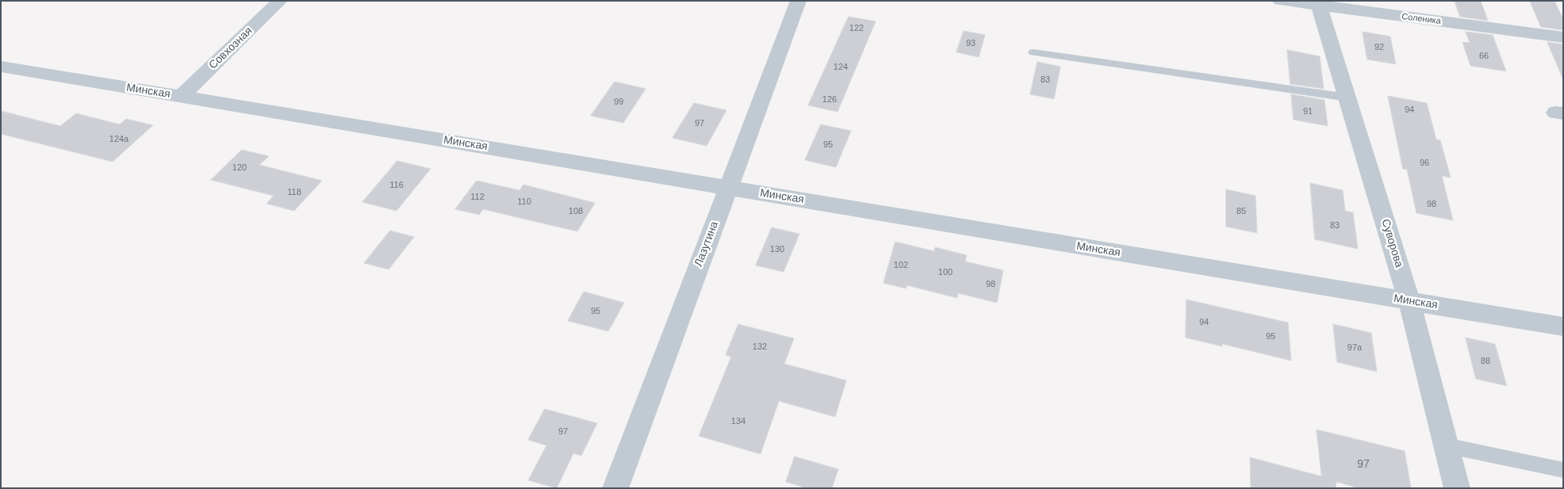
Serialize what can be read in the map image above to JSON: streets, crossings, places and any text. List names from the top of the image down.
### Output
{
  "streets": {
    "street": [
      "Соленика",
      "Совхозная",
      "Минская",
      "Суворова",
      "Лазутина"
    ]
  },
  "crossings": [
    ["Соленика", "Суворова"],
    ["Совхозная", "Минская"],
    ["Минская", "Суворова"],
    ["Минская", "Лазутина"]
  ],
  "house_numbers": [
    "122",
    "93",
    "92",
    "66",
    "124",
    "83",
    "126",
    "99",
    "94",
    "91",
    "97",
    "124а",
    "95",
    "96",
    "120",
    "116",
    "118",
    "112",
    "110",
    "98",
    "108",
    "85",
    "83",
    "130",
    "102",
    "100",
    "98",
    "95",
    "94",
    "95",
    "132",
    "97а",
    "88",
    "134",
    "97",
    "97"
  ]
}
